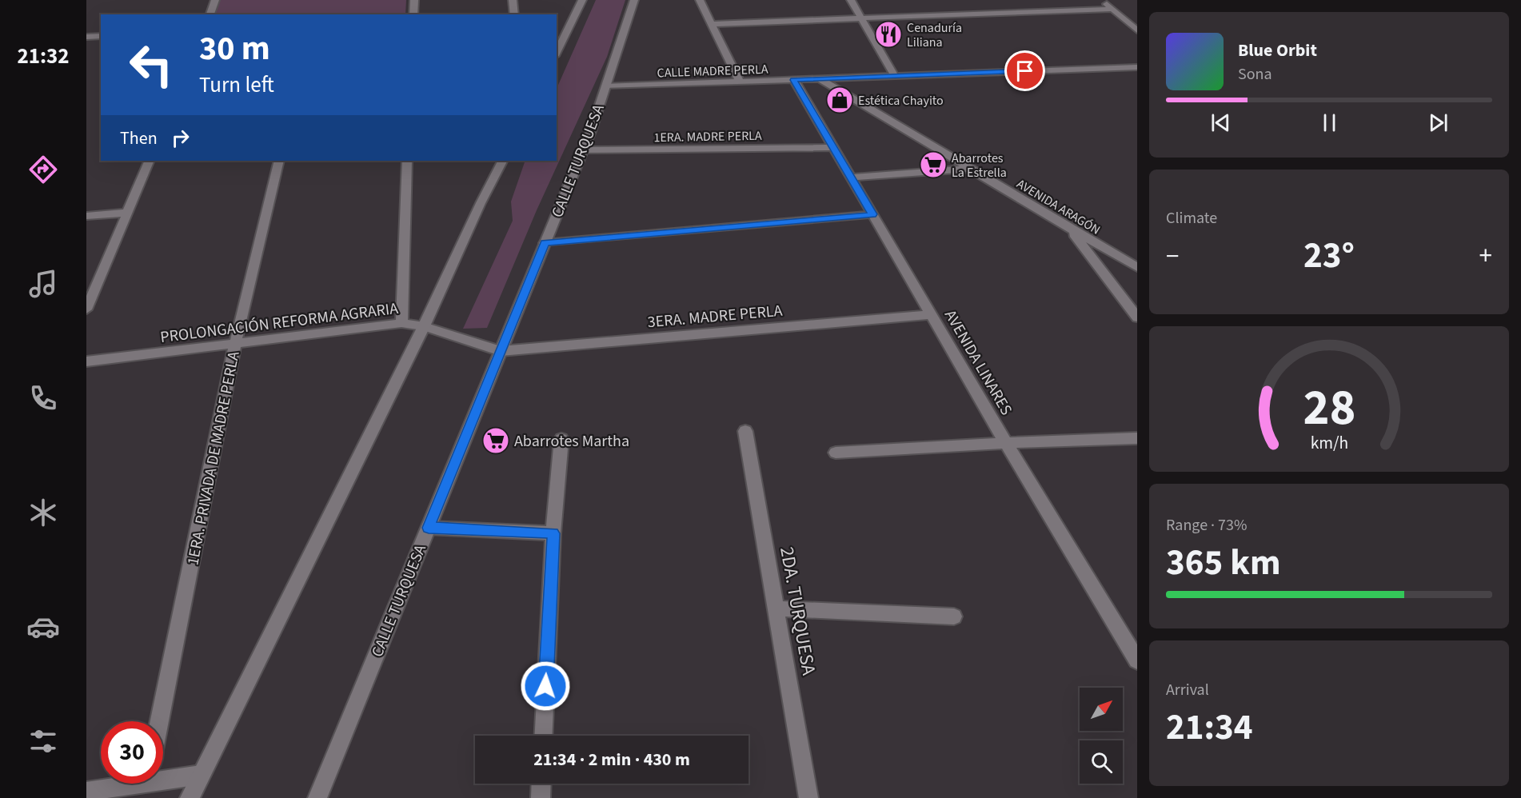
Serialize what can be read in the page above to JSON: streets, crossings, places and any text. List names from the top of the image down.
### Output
{
  "streets": {
    "street": [
      "CALLE MADRE PERLA",
      "1ERA. MADRE PERLA",
      "CALLE TURQUESA",
      "AVENIDA ARAGÓN",
      "3ERA. MADRE PERLA",
      "PROLONGACIÓN REFORMA AGRARIA",
      "AVENIDA LINARES",
      "1ERA. PRIVADA DE MADRE PERLA",
      "2DA. TURQUESA"
    ]
  },
  "crossings": [
    ["CALLE MADRE PERLA", "CALLE TURQUESA"],
    ["CALLE MADRE PERLA", "AVENIDA ARAGÓN"],
    ["CALLE MADRE PERLA", "AVENIDA LINARES"],
    ["1ERA. MADRE PERLA", "CALLE TURQUESA"],
    ["1ERA. MADRE PERLA", "AVENIDA LINARES"],
    ["CALLE TURQUESA", "3ERA. MADRE PERLA"],
    ["CALLE TURQUESA", "PROLONGACIÓN REFORMA AGRARIA"],
    ["3ERA. MADRE PERLA", "PROLONGACIÓN REFORMA AGRARIA"],
    ["3ERA. MADRE PERLA", "AVENIDA LINARES"],
    ["PROLONGACIÓN REFORMA AGRARIA", "1ERA. PRIVADA DE MADRE PERLA"]
  ],
  "places": {
    "restaurant": ["Cenaduría Liliana"],
    "shop": ["Estética Chayito"],
    "supermarket": ["Abarrotes La Estrella", "Abarrotes Martha"]
  },
  "north": "top right",
  "page": {
    "tabs": "21:32",
    "turn": ["30 m", "Turn left"],
    "song": ["Blue Orbit", "Sona"],
    "then": "Then",
    "tile": [
      "Climate",
      ["Range · 73%", "365 km"],
      ["Arrival", "21:34"]
    ],
    "heat": ["−", "23°", "+"],
    "limit": "30",
    "trip": "21:34 · 2 min · 430 m",
    "gauge": ["28", "km/h"]
  }
}
